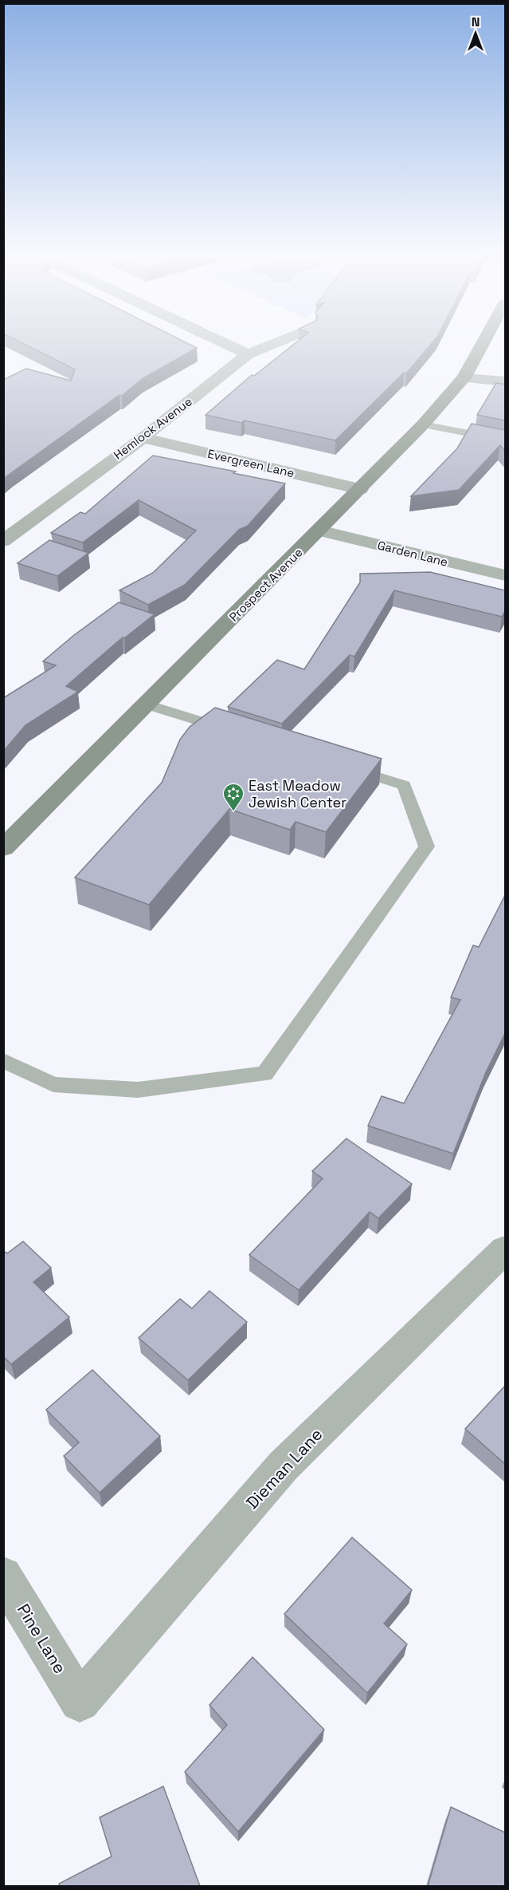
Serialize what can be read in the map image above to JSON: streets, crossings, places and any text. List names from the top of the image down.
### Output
{
  "streets": {
    "street": [
      "Hemlock Avenue",
      "Evergreen Lane",
      "Garden Lane",
      "Prospect Avenue",
      "Dieman Lane",
      "Pine Lane"
    ]
  },
  "crossings": [
    ["Hemlock Avenue", "Evergreen Lane"],
    ["Evergreen Lane", "Prospect Avenue"],
    ["Garden Lane", "Prospect Avenue"],
    ["Dieman Lane", "Pine Lane"]
  ],
  "places": {
    "synagogue": ["East Meadow Jewish Center"]
  },
  "north": "top"
}
